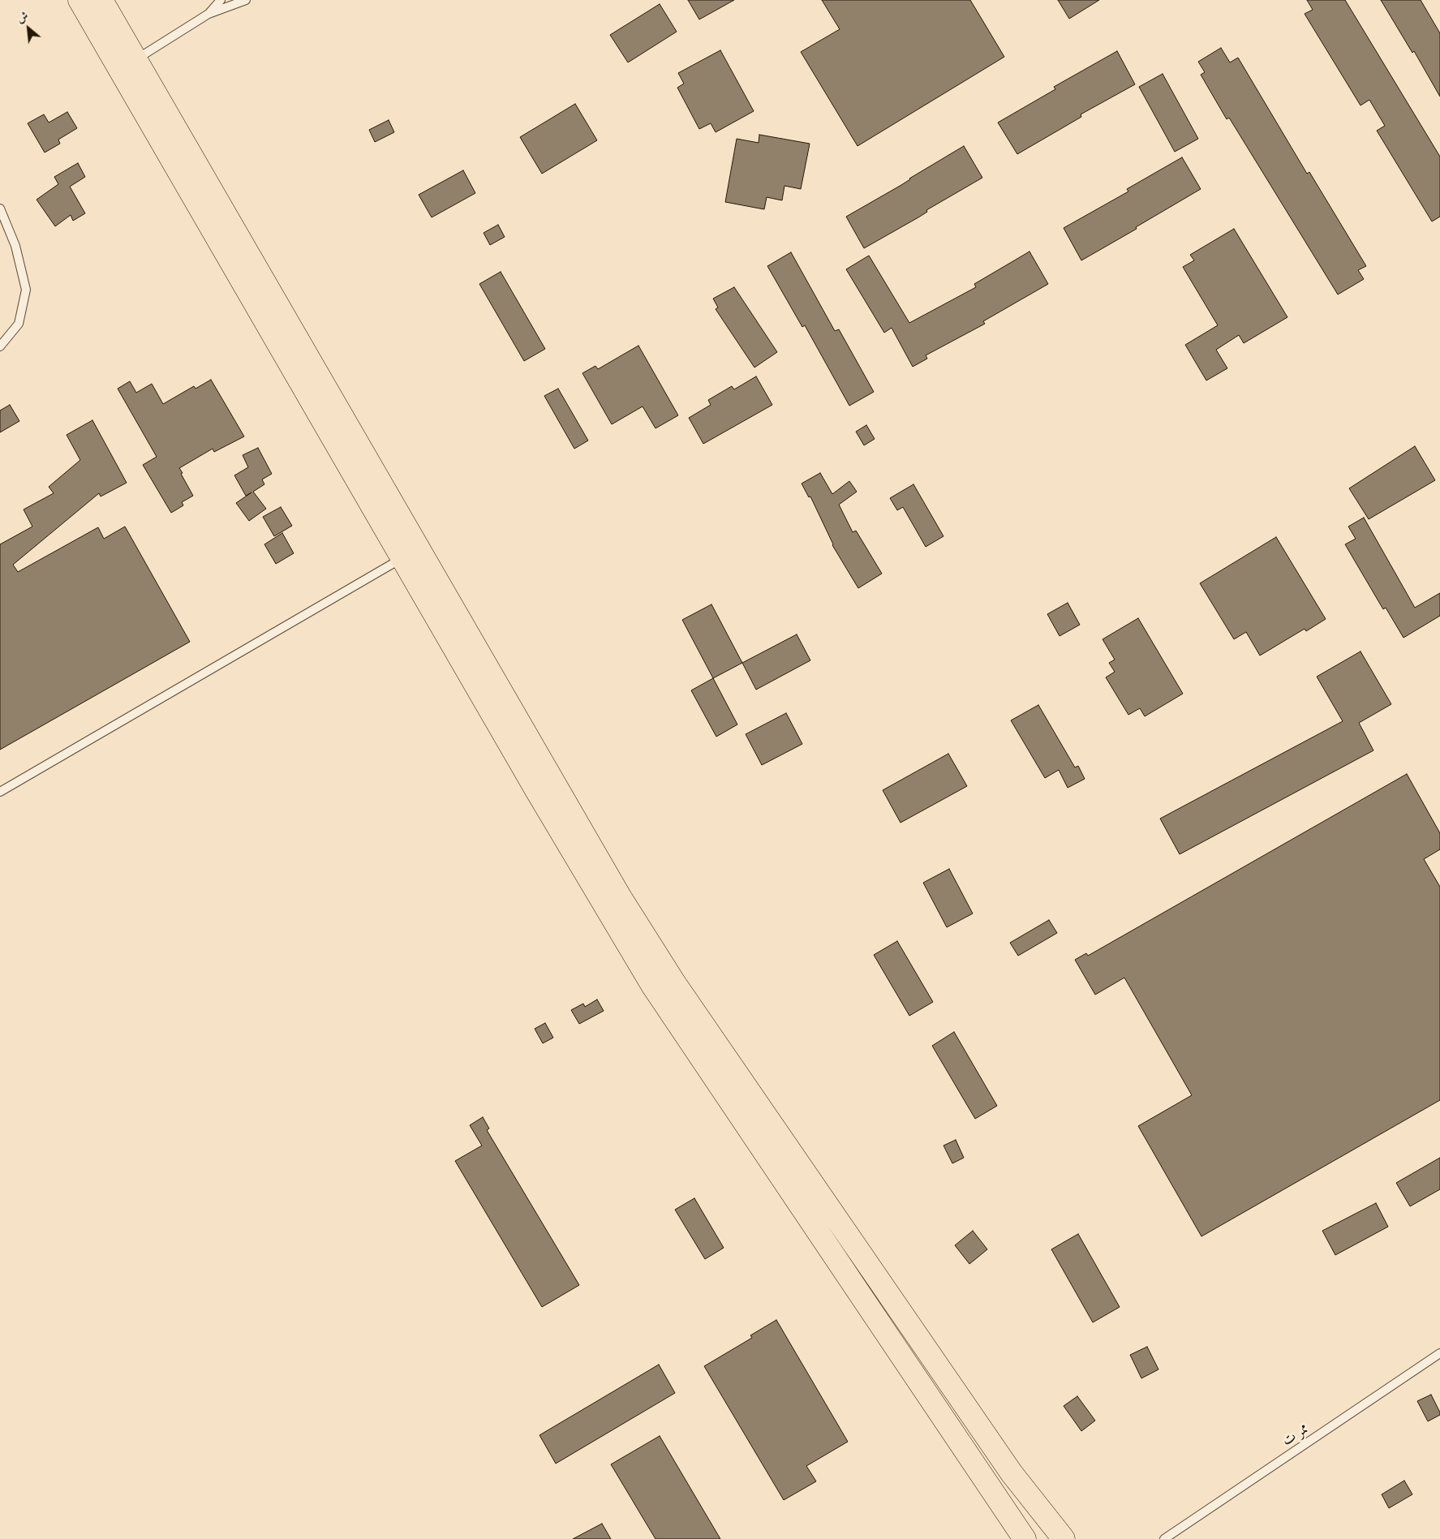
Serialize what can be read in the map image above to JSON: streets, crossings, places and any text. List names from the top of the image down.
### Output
{
  "streets": {
    "lane": ["ممر ت"]
  },
  "north": "top left"
}
